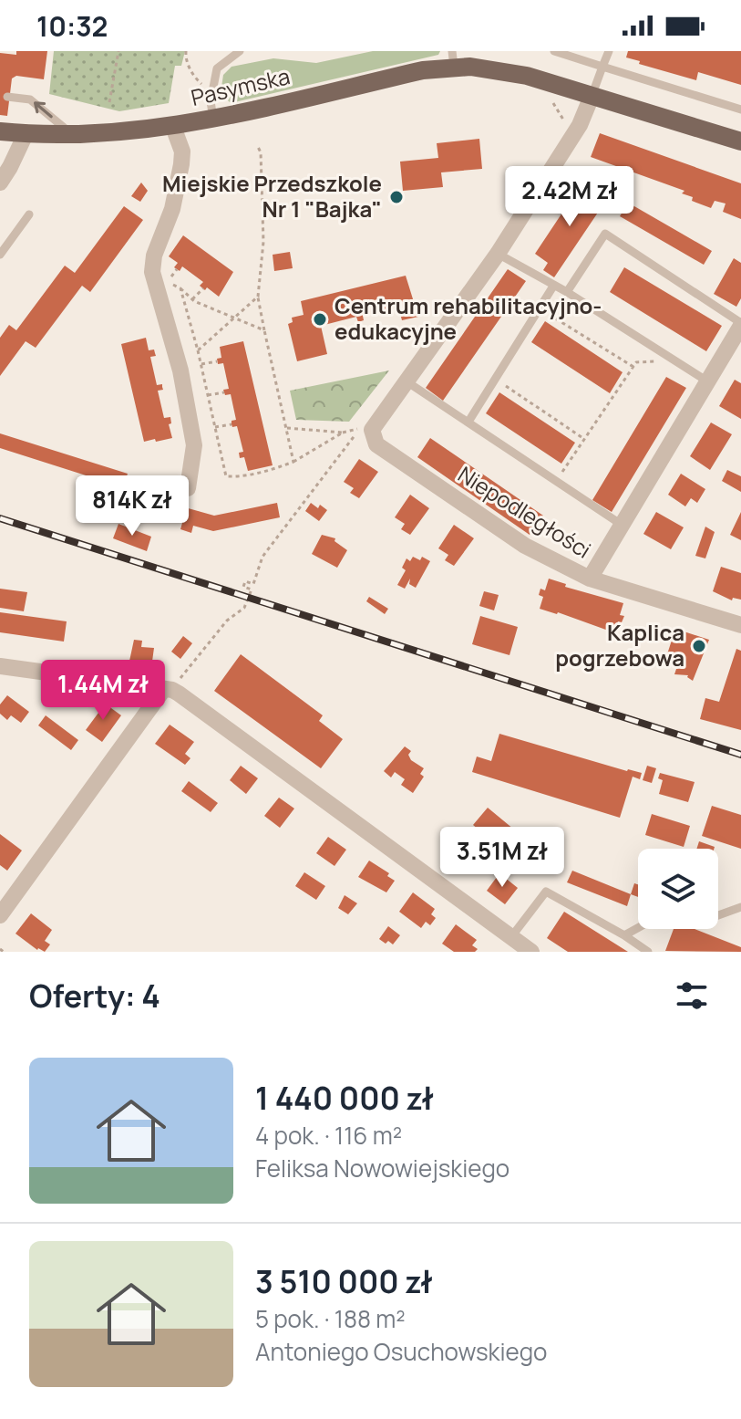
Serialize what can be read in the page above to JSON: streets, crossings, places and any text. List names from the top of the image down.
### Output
{
  "streets": {
    "main road": ["Pasymska"],
    "street": ["Niepodległości"]
  },
  "places": ["Miejskie Przedszkole Nr 1 \"Bajka\"", "Centrum rehabilitacyjno- edukacyjne", "Kaplica pogrzebowa"],
  "page": {
    "status": "10:32",
    "price": [
      "2.42M zł",
      "814K zł",
      "1.44M zł",
      "3.51M zł"
    ],
    "heading": "Oferty: 4",
    "list": [
      {
        "name": "1 440 000 zł",
        "note": "4 pok. · 116 m² · Feliksa Nowowiejskiego"
      },
      {
        "name": "3 510 000 zł",
        "note": "5 pok. · 188 m² · Antoniego Osuchowskiego"
      }
    ]
  }
}
